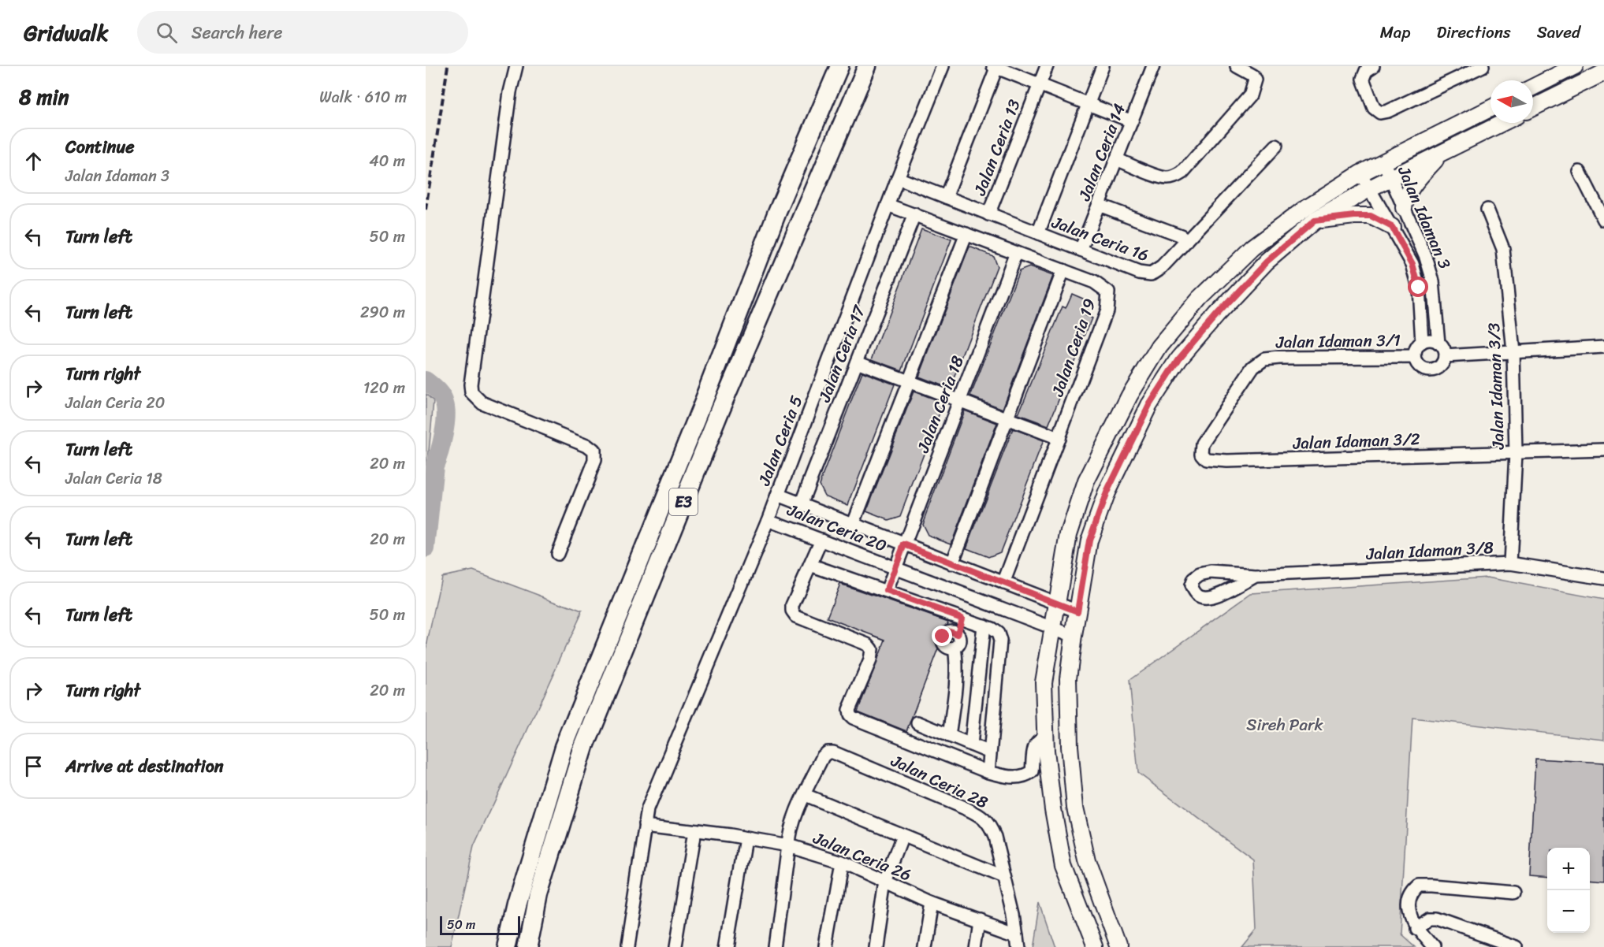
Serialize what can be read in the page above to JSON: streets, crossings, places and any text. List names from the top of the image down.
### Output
{
  "streets": {
    "highway": ["E3"],
    "street": [
      "Jalan Ceria 13",
      "Jalan Ceria 14",
      "Jalan Idaman 3",
      "Jalan Ceria 16",
      "Jalan Idaman 3/1",
      "Jalan Ceria 19",
      "Jalan Ceria 17",
      "Jalan Idaman 3/3",
      "Jalan Ceria 18",
      "Jalan Ceria 5",
      "Jalan Idaman 3/2",
      "Jalan Ceria 20",
      "Jalan Idaman 3/8",
      "Jalan Ceria 28",
      "Jalan Ceria 26"
    ]
  },
  "crossings": [
    ["Jalan Ceria 13", "Jalan Ceria 16"],
    ["Jalan Ceria 14", "Jalan Ceria 16"],
    ["Jalan Idaman 3", "Jalan Idaman 3/1"],
    ["Jalan Ceria 16", "Jalan Ceria 5"],
    ["Jalan Idaman 3/1", "Jalan Idaman 3/2"],
    ["Jalan Ceria 19", "Jalan Ceria 17"],
    ["Jalan Ceria 19", "Jalan Ceria 18"],
    ["Jalan Ceria 19", "Jalan Ceria 5"],
    ["Jalan Ceria 19", "Jalan Ceria 20"],
    ["Jalan Ceria 17", "Jalan Ceria 20"],
    ["Jalan Idaman 3/3", "Jalan Idaman 3/2"],
    ["Jalan Idaman 3/3", "Jalan Idaman 3/8"],
    ["Jalan Ceria 18", "Jalan Ceria 20"],
    ["Jalan Ceria 5", "Jalan Ceria 20"],
    ["Jalan Ceria 5", "Jalan Ceria 26"],
    ["Jalan Ceria 28", "Jalan Ceria 26"]
  ],
  "parks": ["Sireh Park"],
  "scale_bar": "50 m",
  "north": "left",
  "page": {
    "header": "Gridwalk",
    "search": "Search here",
    "nav": ["Map", "Directions", "Saved"],
    "heading": ["8 min", "Walk · 610 m"],
    "list": [
      ["Continue", "Jalan Idaman 3", "40 m"],
      ["Turn left", "50 m"],
      ["Turn left", "290 m"],
      ["Turn right", "Jalan Ceria 20", "120 m"],
      ["Turn left", "Jalan Ceria 18", "20 m"],
      ["Turn left", "20 m"],
      ["Turn left", "50 m"],
      ["Turn right", "20 m"],
      "Arrive at destination"
    ],
    "map_buttons": ["+", "−"],
    "scale": "50 m"
  }
}
